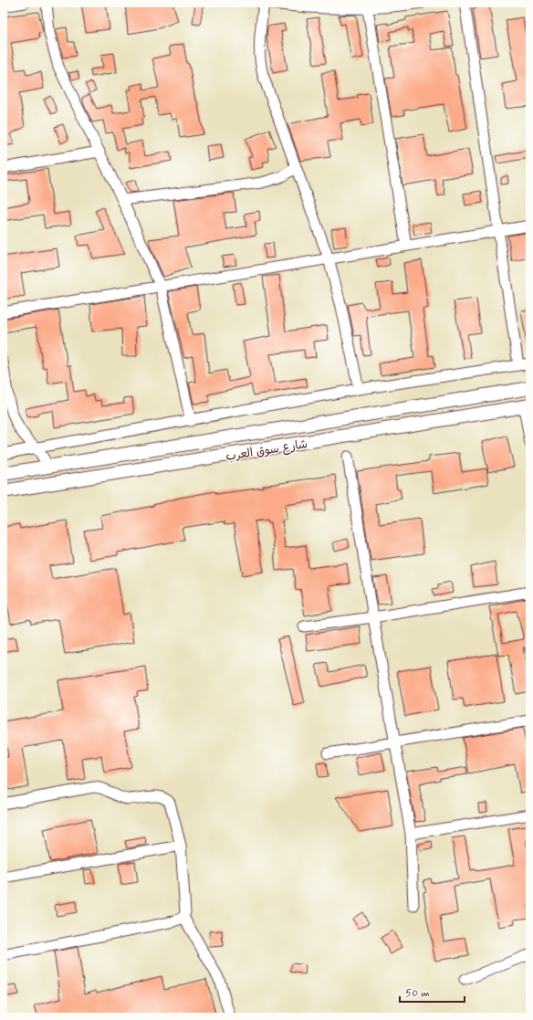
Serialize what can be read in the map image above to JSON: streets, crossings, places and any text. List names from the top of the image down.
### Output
{
  "streets": {
    "main road": ["شارع سوق العرب"]
  },
  "scale_bar": "50 m"
}
